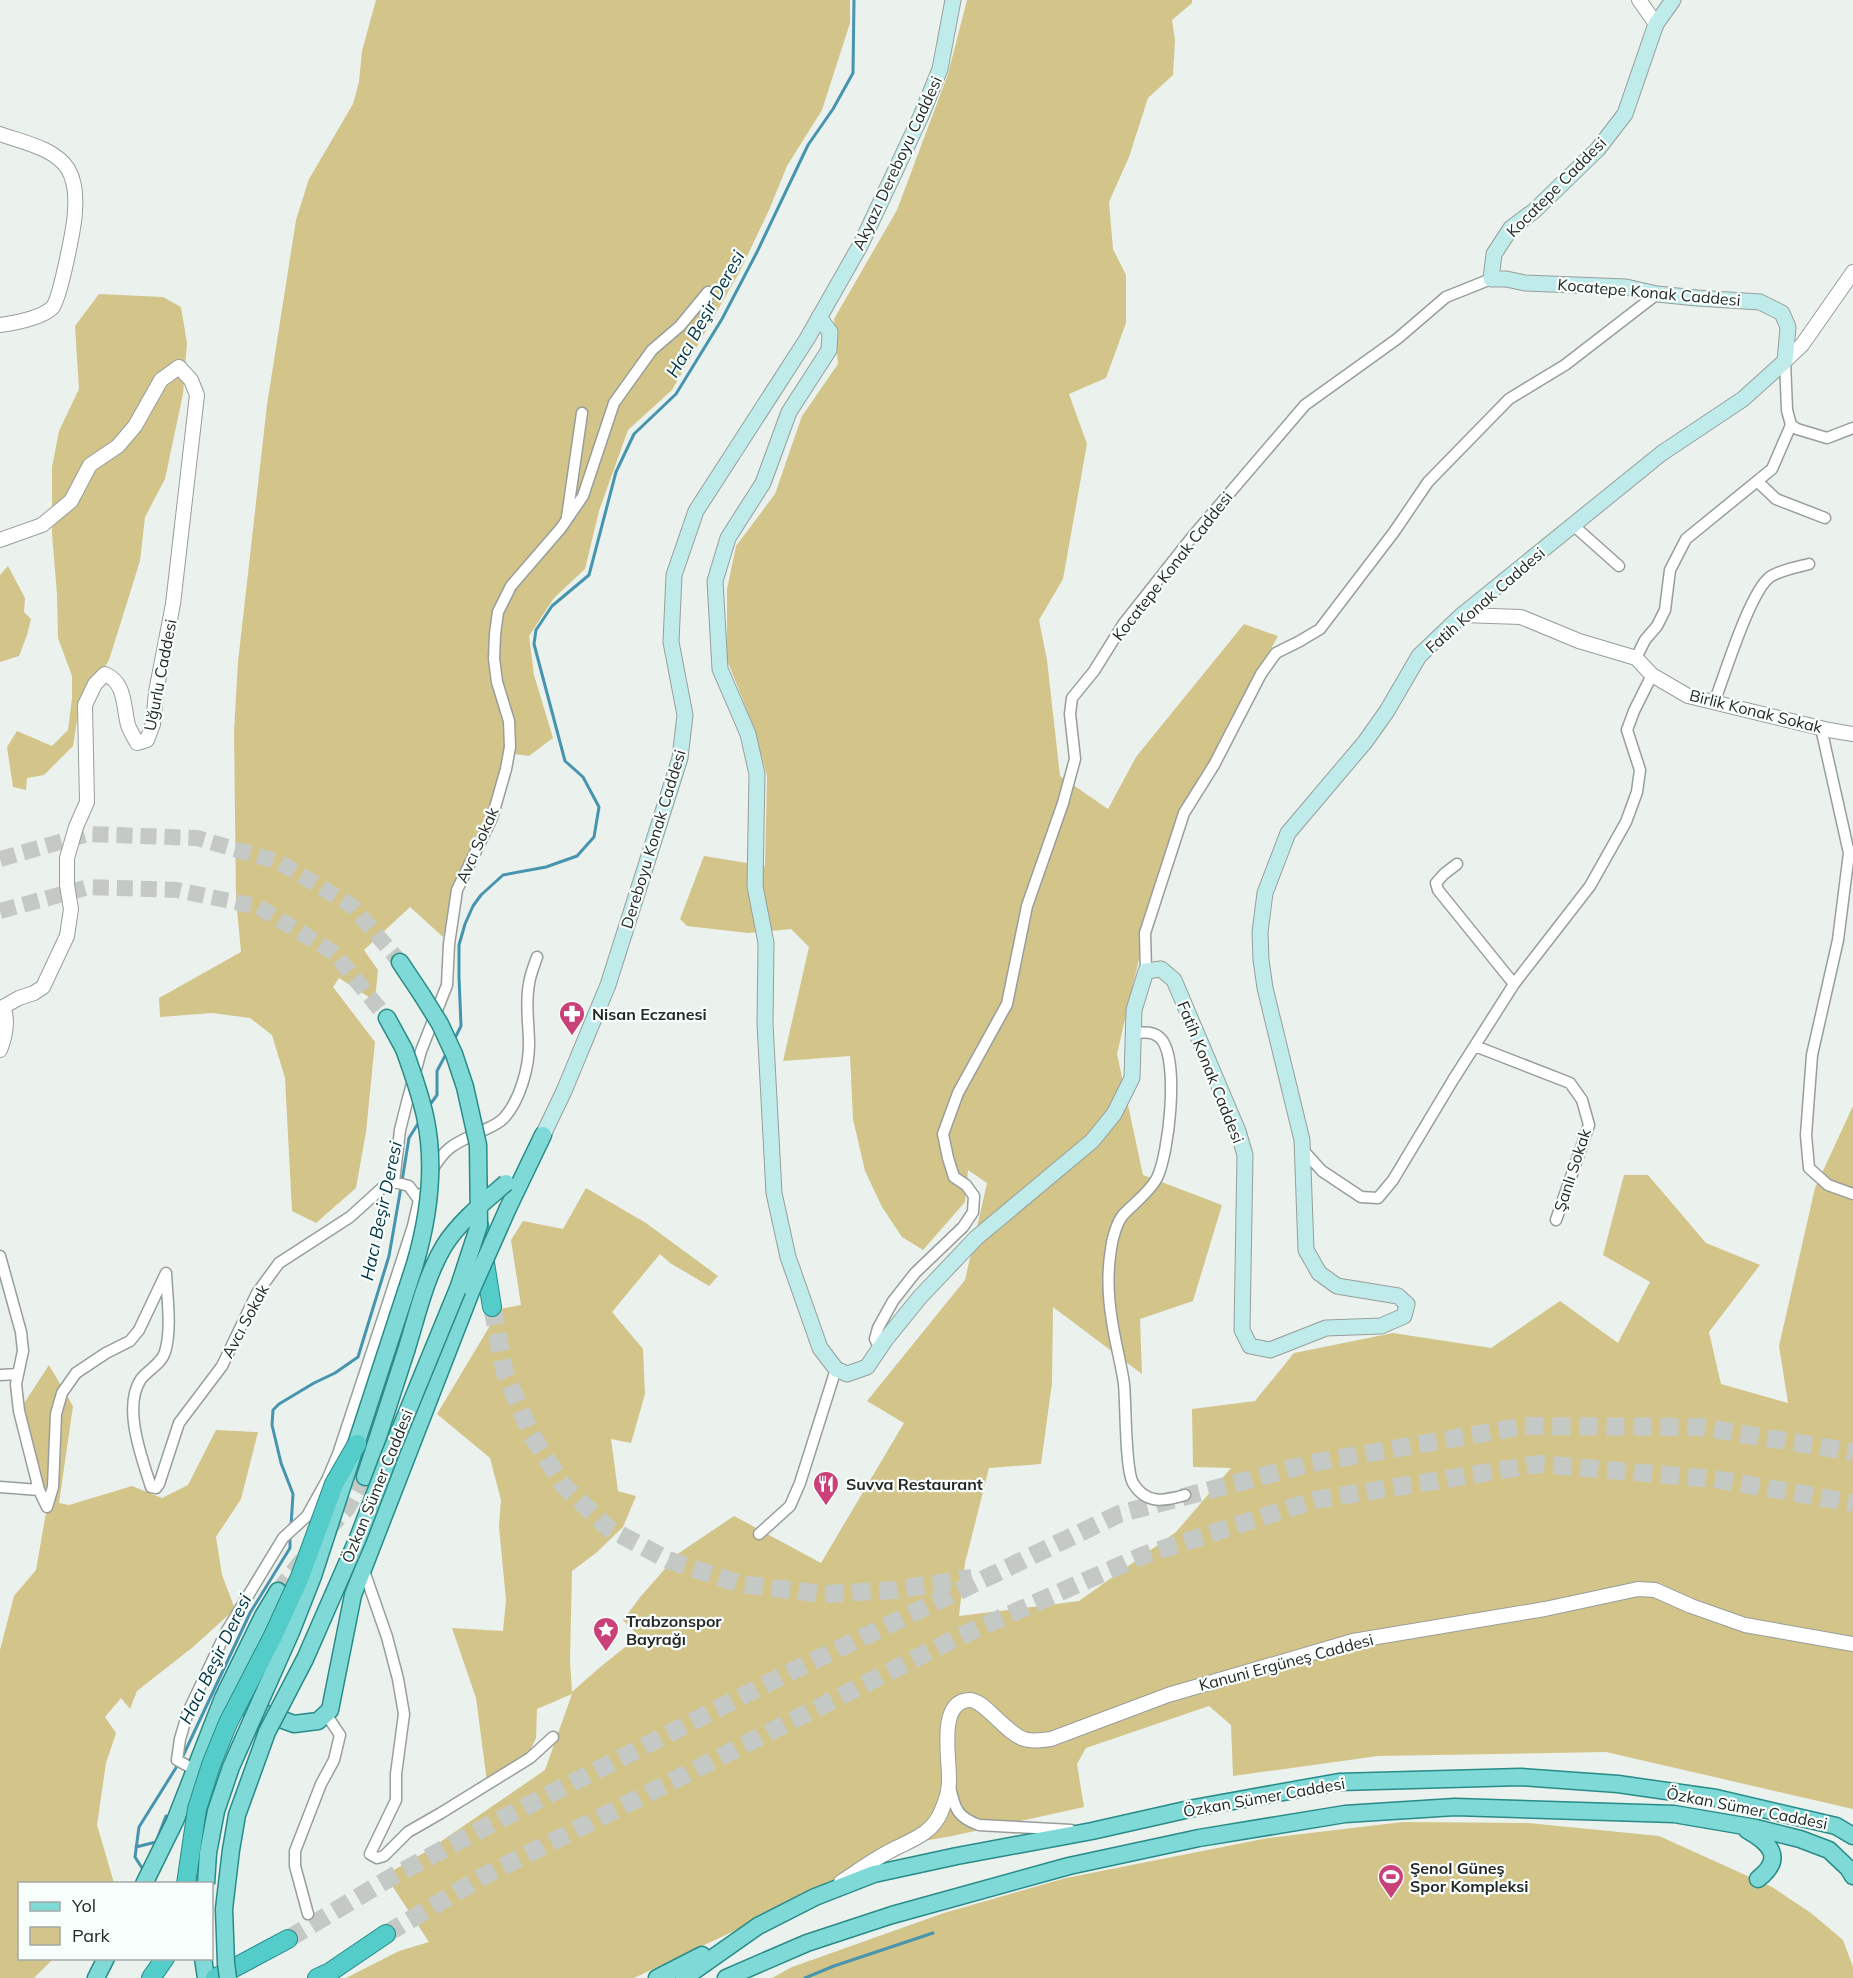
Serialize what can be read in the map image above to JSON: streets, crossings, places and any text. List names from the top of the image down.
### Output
{
  "streets": {
    "main road": [
      "Akyazı Dereboyu Caddesi",
      "Kocatepe Caddesi",
      "Kocatepe Konak Caddesi",
      "Fatih Konak Caddesi",
      "Dereboyu Konak Caddesi",
      "Özkan Sümer Caddesi"
    ],
    "street": [
      "Uğurlu Caddesi",
      "Birlik Konak Sokak",
      "Avcı Sokak",
      "Şanlı Sokak",
      "Kanuni Ergüneş Caddesi"
    ]
  },
  "crossings": [
    ["Akyazı Dereboyu Caddesi", "Dereboyu Konak Caddesi"],
    ["Kocatepe Caddesi", "Kocatepe Konak Caddesi"],
    ["Kocatepe Konak Caddesi", "Fatih Konak Caddesi"],
    ["Özkan Sümer Caddesi", "Kanuni Ergüneş Caddesi"]
  ],
  "water": ["Hacı Beşir Deresi"],
  "places": {
    "pharmacy": ["Nisan Eczanesi"],
    "restaurant": ["Suvva Restaurant"],
    "place": ["Trabzonspor Bayrağı"],
    "sports": ["Şenol Güneş Spor Kompleksi"]
  },
  "legend": ["Yol", "Park"]
}
